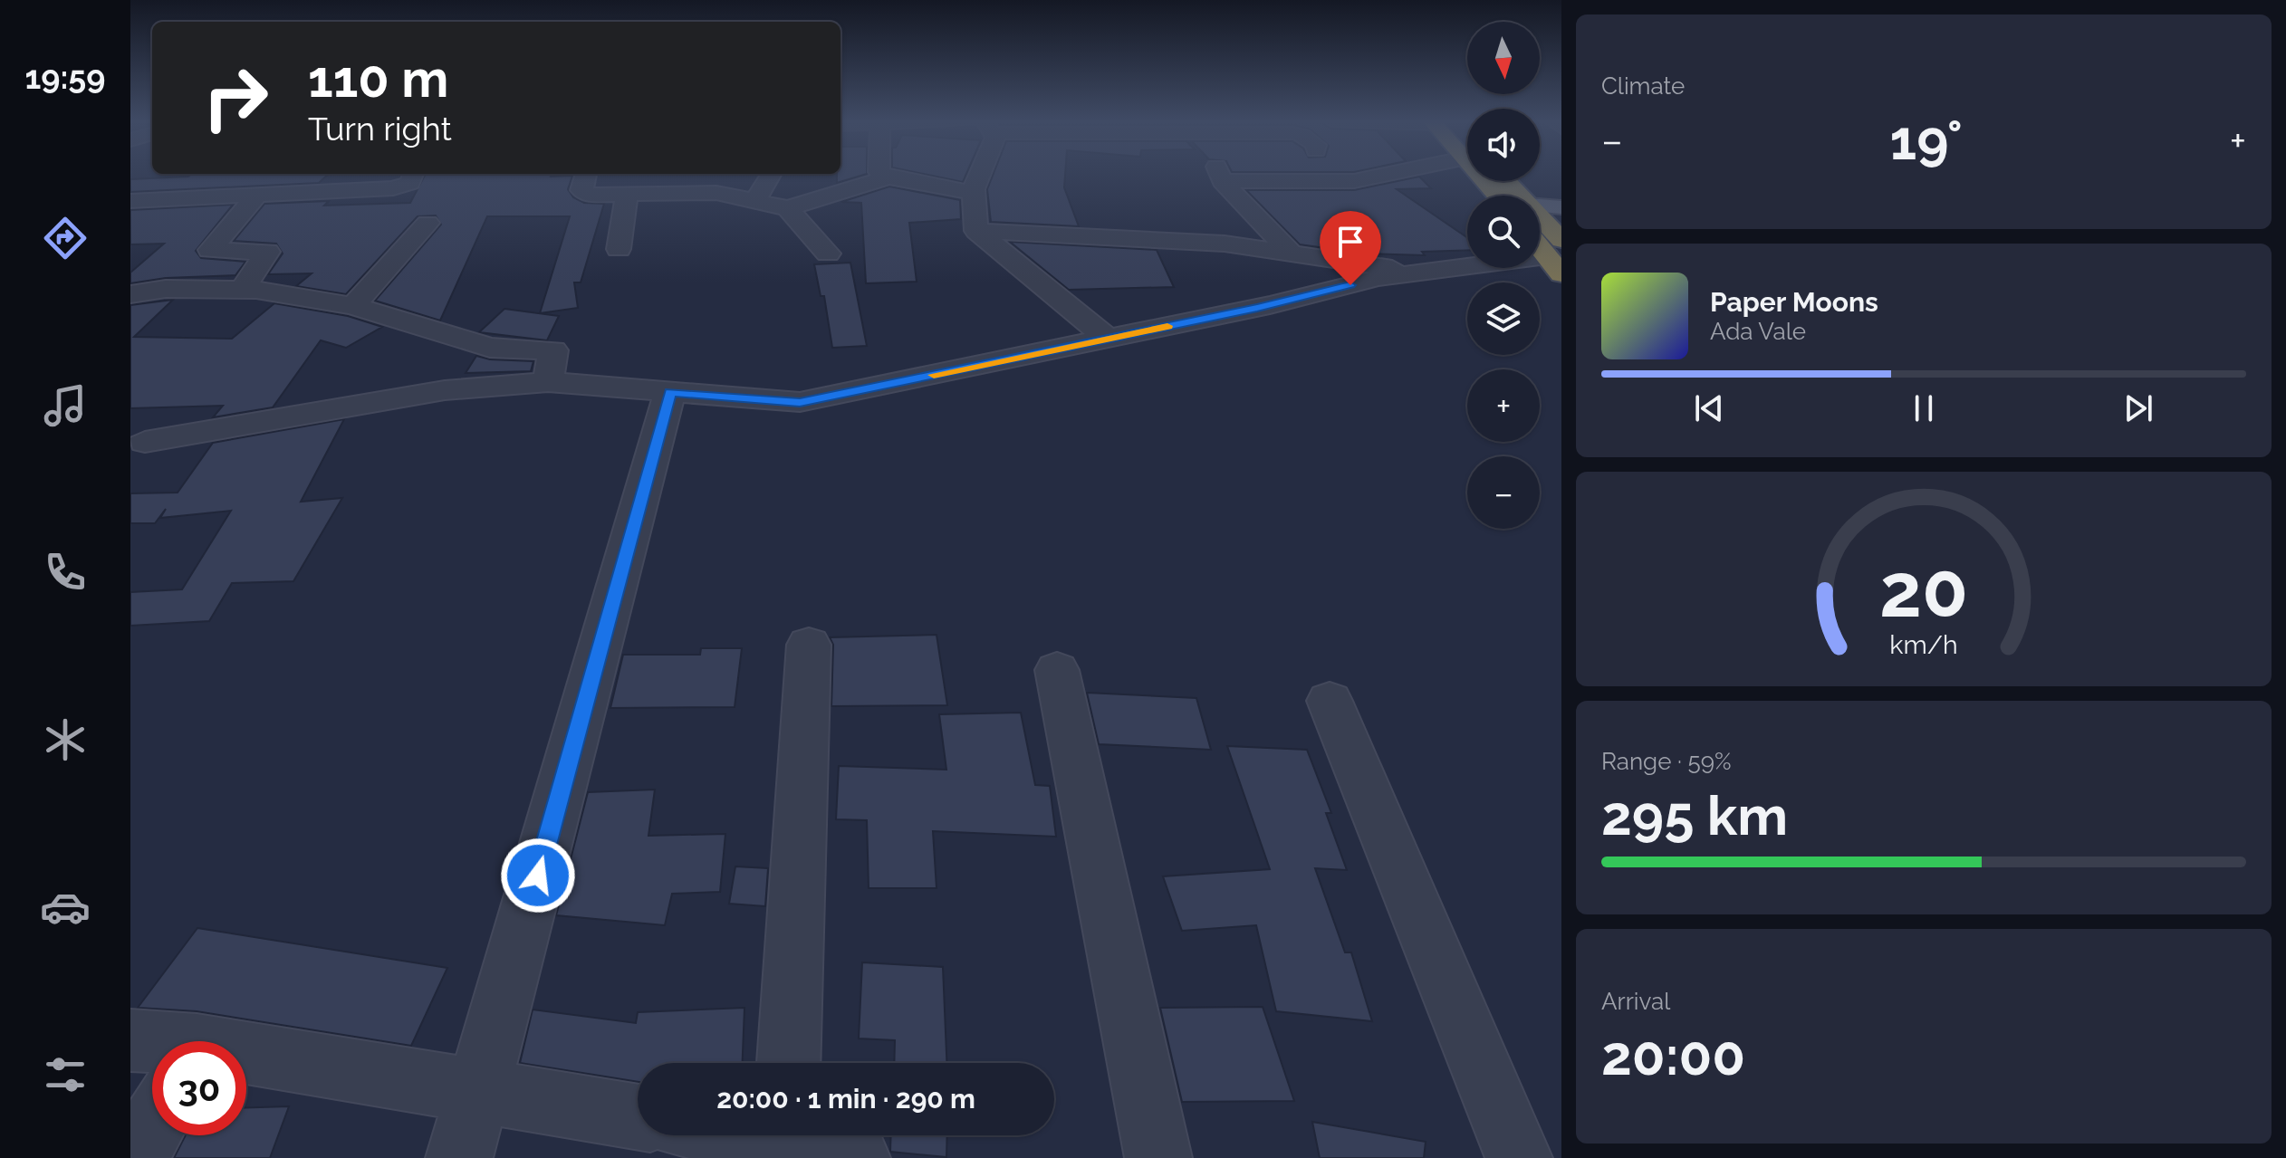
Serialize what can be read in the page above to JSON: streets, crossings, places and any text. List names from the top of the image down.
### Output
{
  "north": "bottom",
  "page": {
    "tabs": "19:59",
    "tile": [
      "Climate",
      ["Range · 59%", "295 km"],
      ["Arrival", "20:00"]
    ],
    "map_buttons": ["+", "−"],
    "turn": ["110 m", "Turn right"],
    "heat": ["−", "19°", "+"],
    "song": ["Paper Moons", "Ada Vale"],
    "limit": "30",
    "trip": "20:00 · 1 min · 290 m",
    "gauge": ["20", "km/h"]
  }
}
